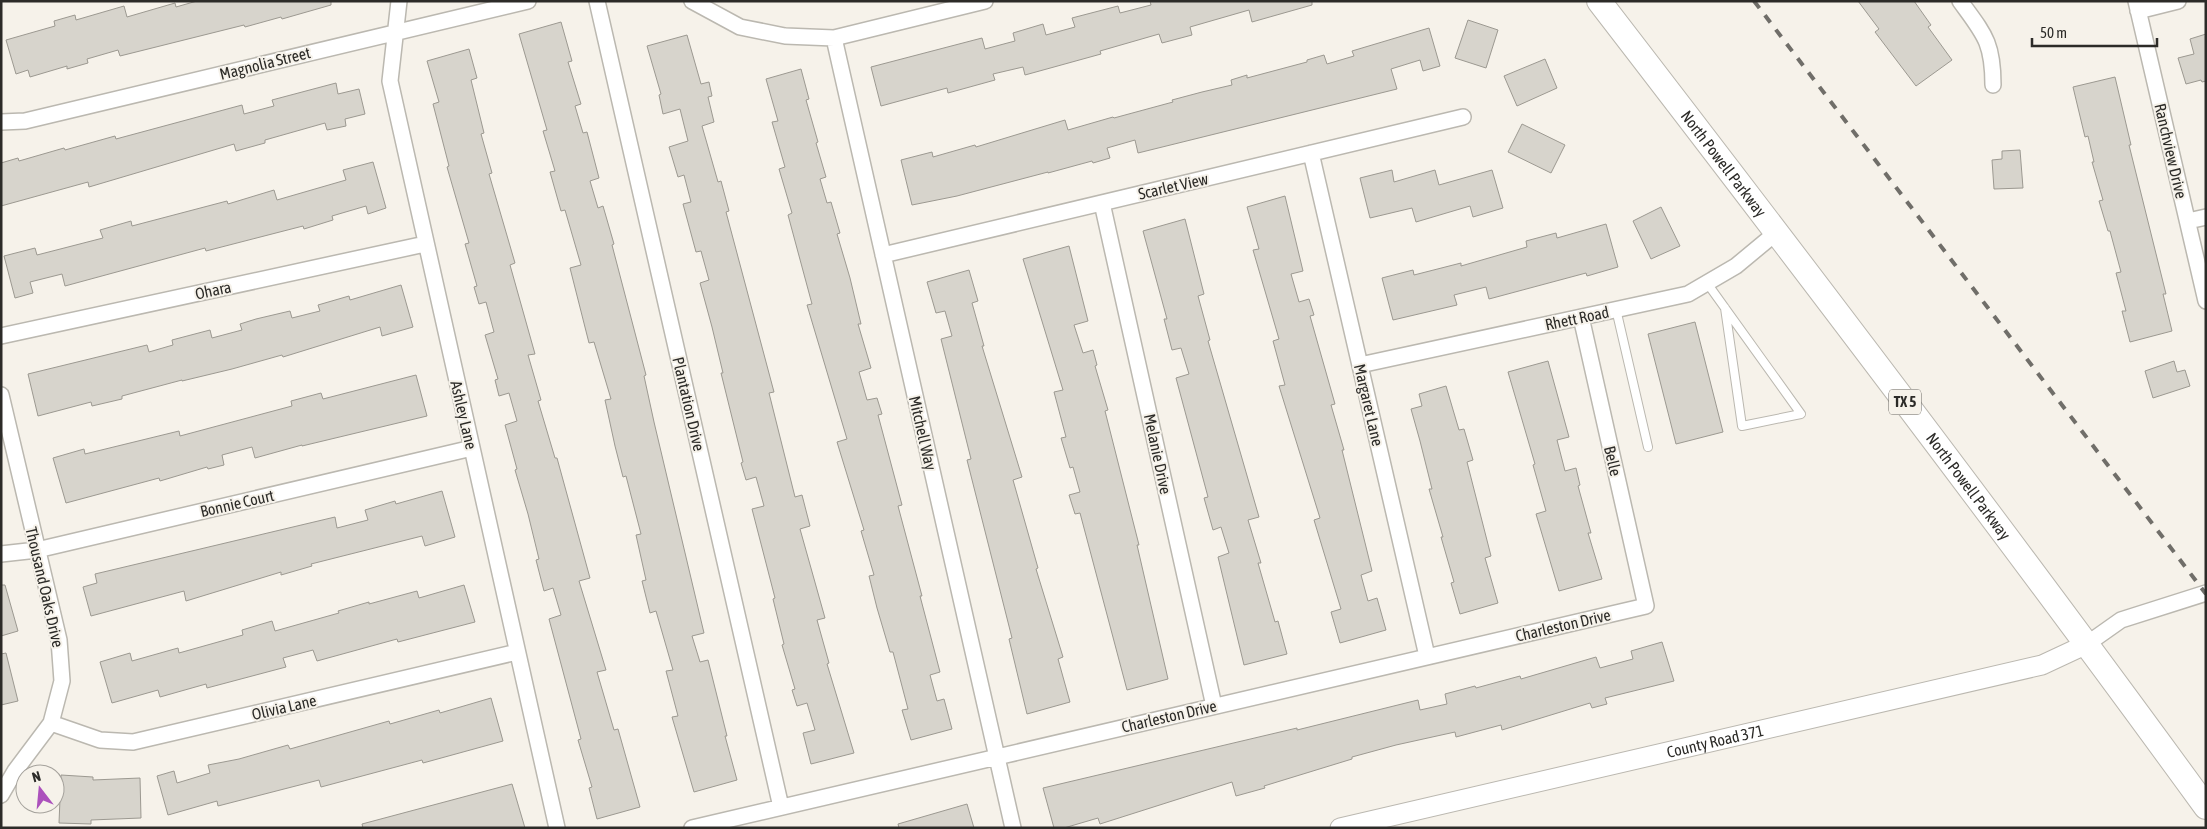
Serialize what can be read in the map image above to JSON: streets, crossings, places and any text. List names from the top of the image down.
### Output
{
  "streets": {
    "main road": ["North Powell Parkway", "TX 5"],
    "street": [
      "Magnolia Street",
      "Ranchview Drive",
      "Scarlet View",
      "Ohara",
      "Rhett Road",
      "Plantation Drive",
      "Margaret Lane",
      "Ashley Lane",
      "Mitchell Way",
      "Melanie Drive",
      "Belle",
      "Bonnie Court",
      "Thousand Oaks Drive",
      "Charleston Drive",
      "Olivia Lane",
      "County Road 371"
    ]
  },
  "crossings": [
    ["Magnolia Street", "Ashley Lane"],
    ["North Powell Parkway", "Rhett Road"],
    ["North Powell Parkway", "County Road 371"],
    ["Scarlet View", "Margaret Lane"],
    ["Scarlet View", "Mitchell Way"],
    ["Scarlet View", "Melanie Drive"],
    ["Ohara", "Ashley Lane"],
    ["Rhett Road", "Margaret Lane"],
    ["Rhett Road", "Belle"],
    ["Plantation Drive", "Charleston Drive"],
    ["Margaret Lane", "Charleston Drive"],
    ["Ashley Lane", "Bonnie Court"],
    ["Ashley Lane", "Olivia Lane"],
    ["Mitchell Way", "Charleston Drive"],
    ["Melanie Drive", "Charleston Drive"],
    ["Belle", "Charleston Drive"],
    ["Bonnie Court", "Thousand Oaks Drive"],
    ["Thousand Oaks Drive", "Olivia Lane"]
  ],
  "scale_bar": "50 m",
  "north": "top"
}
